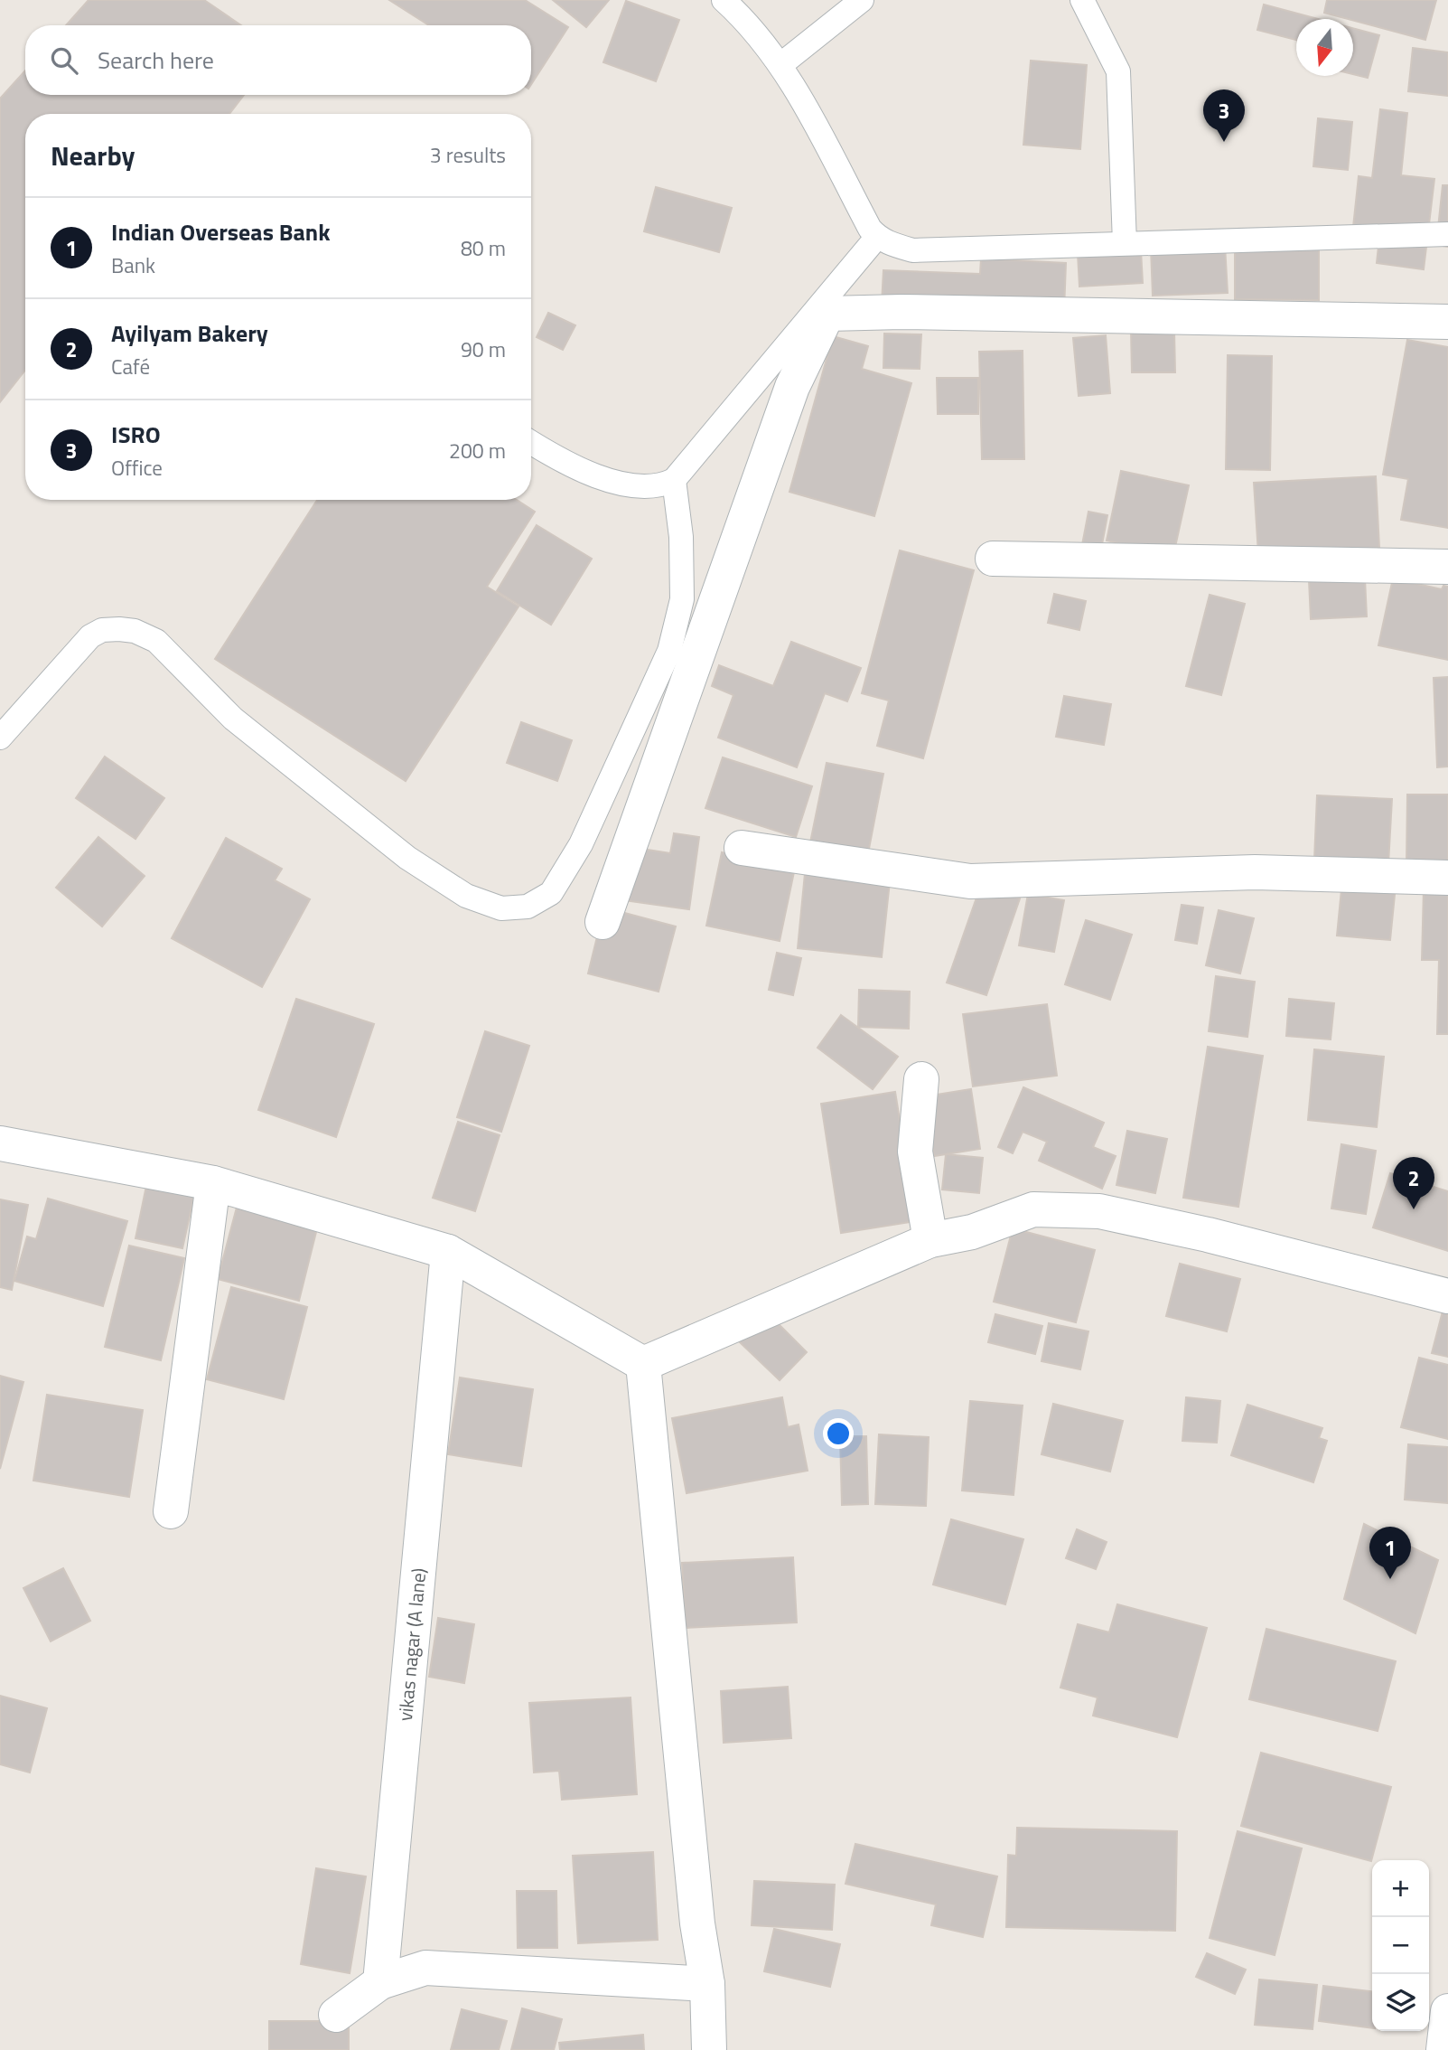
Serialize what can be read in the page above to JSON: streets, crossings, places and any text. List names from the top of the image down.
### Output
{
  "streets": {
    "street": ["vikas nagar (A lane)"]
  },
  "north": "bottom",
  "page": {
    "search": "Search here",
    "pins": ["3", "2", "1"],
    "heading": ["Nearby", "3 results"],
    "list": [
      {
        "mark": "1",
        "name": "Indian Overseas Bank",
        "note": "Bank",
        "value": "80 m"
      },
      {
        "mark": "2",
        "name": "Ayilyam Bakery",
        "note": "Café",
        "value": "90 m"
      },
      {
        "mark": "3",
        "name": "ISRO",
        "note": "Office",
        "value": "200 m"
      }
    ],
    "map_buttons": ["+", "−"]
  }
}
